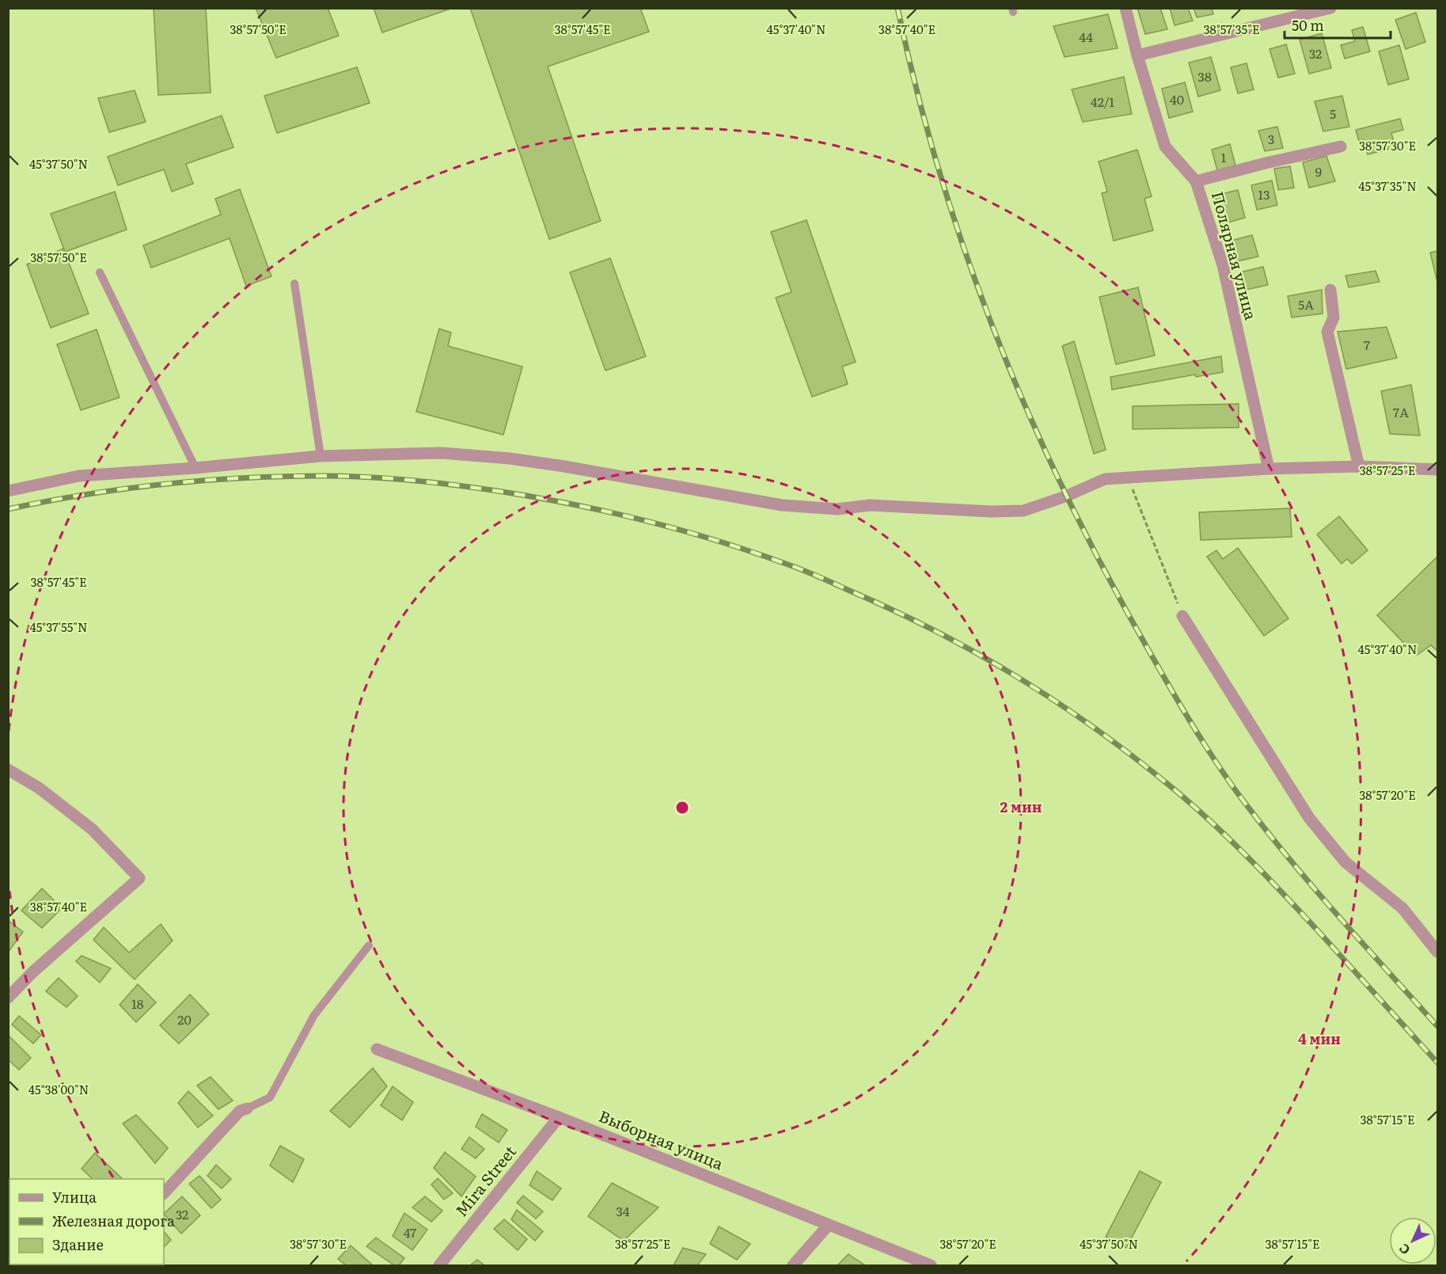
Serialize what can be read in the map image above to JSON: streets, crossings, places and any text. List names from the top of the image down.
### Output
{
  "streets": {
    "street": ["Полярная улица", "Выборная улица", "Mira Street"]
  },
  "crossings": [
    ["Выборная улица", "Mira Street"]
  ],
  "house_numbers": [
    "44",
    "32",
    "38",
    "40",
    "42/1",
    "5",
    "3",
    "1",
    "9",
    "13",
    "5А",
    "7",
    "7А",
    "18",
    "20",
    "34",
    "32",
    "47"
  ],
  "legend": ["Улица", "Железная дорога", "Здание"],
  "scale_bar": "50 m",
  "north": "bottom left",
  "coordinates": [
    "38°57'50\"E",
    "38°57'45\"E",
    "45°37'40\"N",
    "38°57'40\"E",
    "38°57'35\"E",
    "38°57'30\"E",
    "45°37'50\"N",
    "45°37'35\"N",
    "38°57'25\"E",
    "45°37'55\"N",
    "38°57'20\"E",
    "45°38'00\"N",
    "38°57'15\"E"
  ],
  "rings": ["2 мин", "4 мин"]
}
